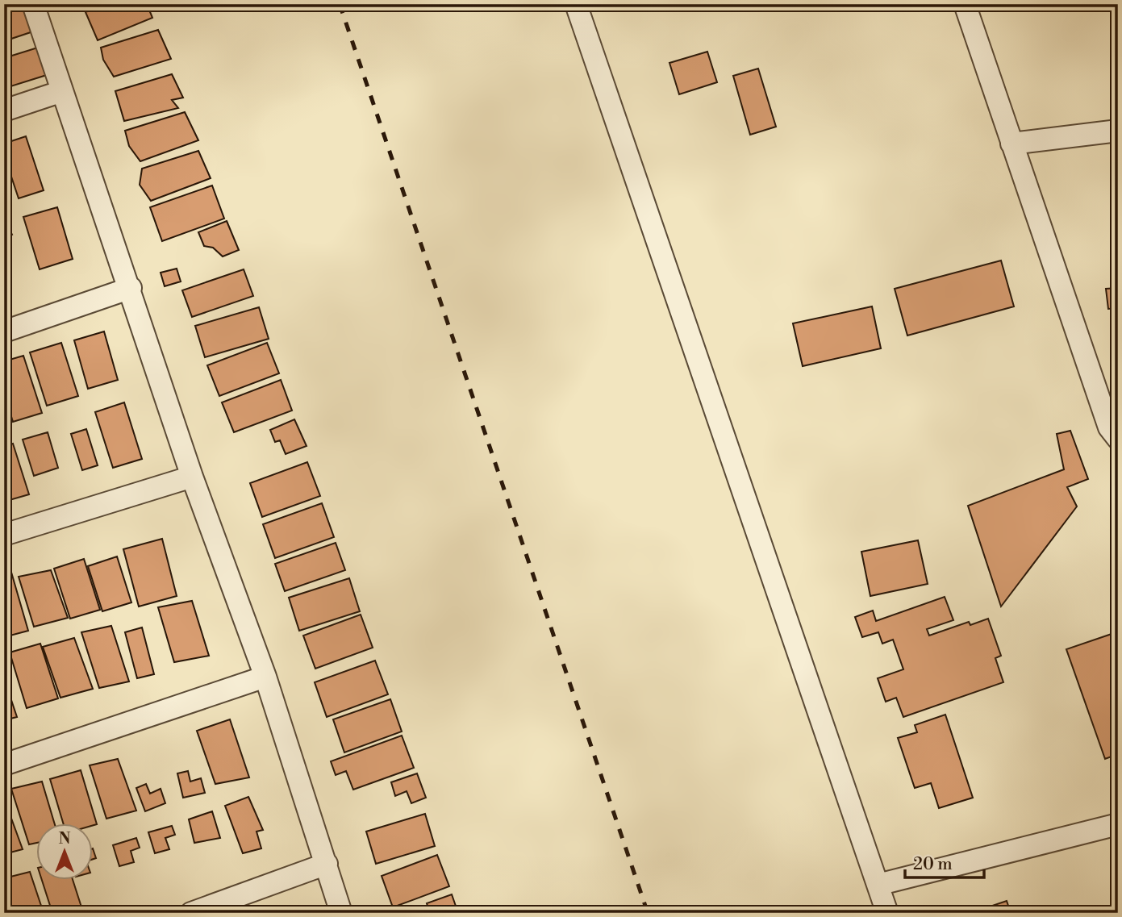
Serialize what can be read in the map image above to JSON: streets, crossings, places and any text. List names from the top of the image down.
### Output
{
  "scale_bar": "20 m",
  "north": "top"
}
